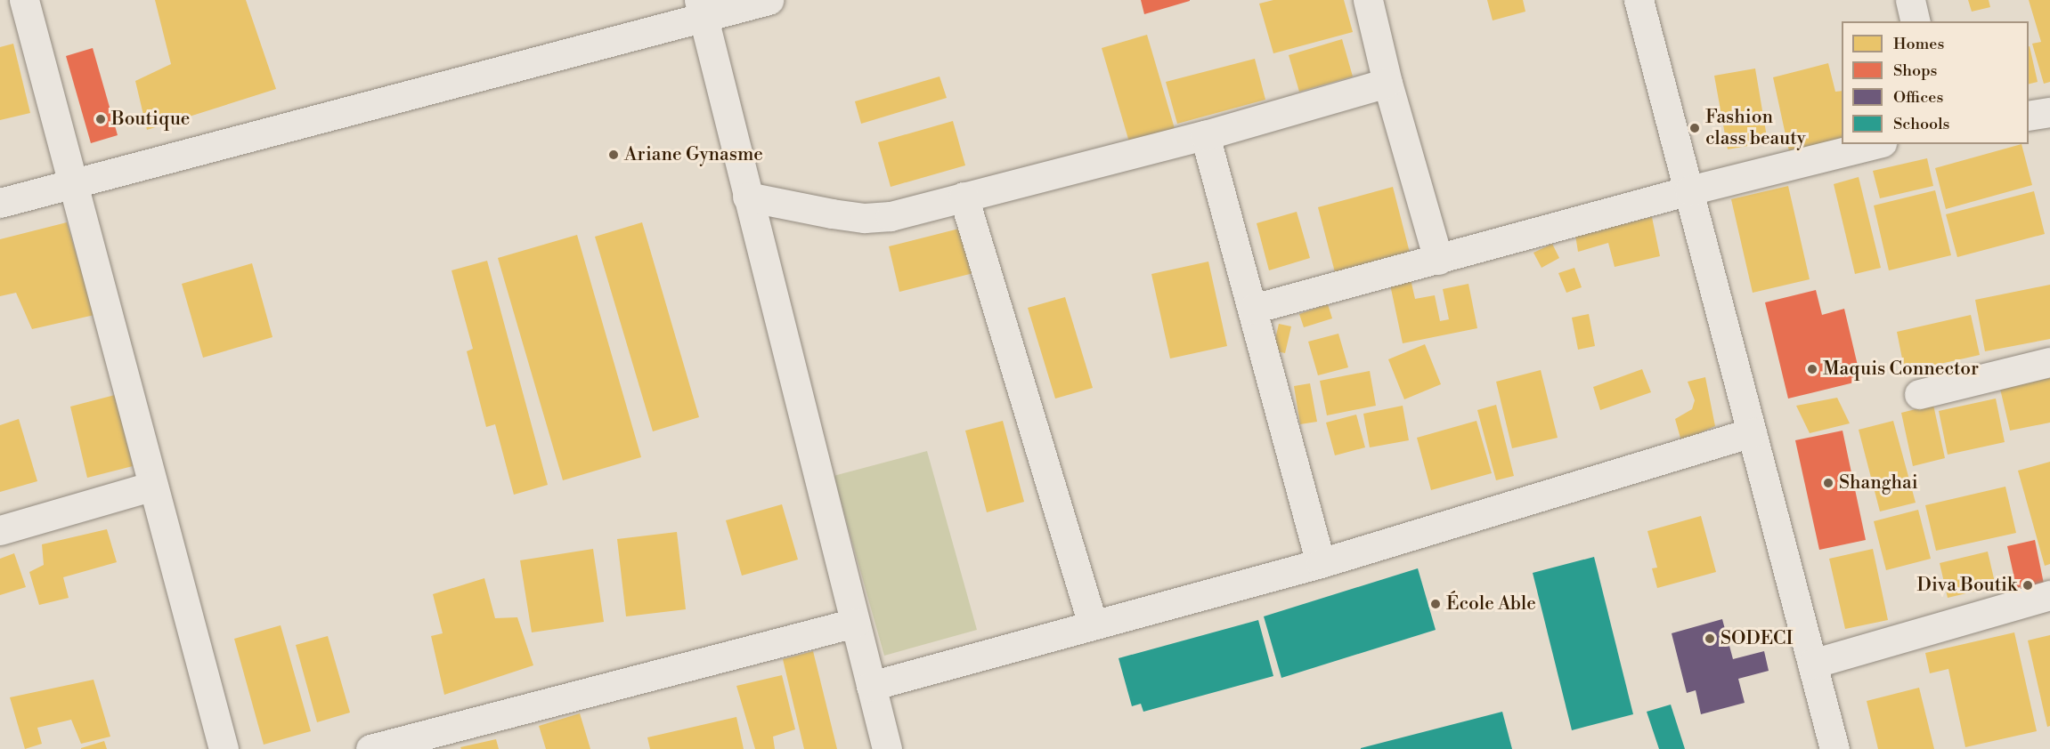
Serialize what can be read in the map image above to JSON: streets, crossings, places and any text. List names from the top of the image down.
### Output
{
  "places": [
    "Boutique",
    "Fashion class beauty",
    "Ariane Gynasme",
    "Maquis Connector",
    "Shanghai",
    "Diva Boutik",
    "École Able",
    "SODECI"
  ],
  "legend": [
    "Homes",
    "Shops",
    "Offices",
    "Schools"
  ]
}
